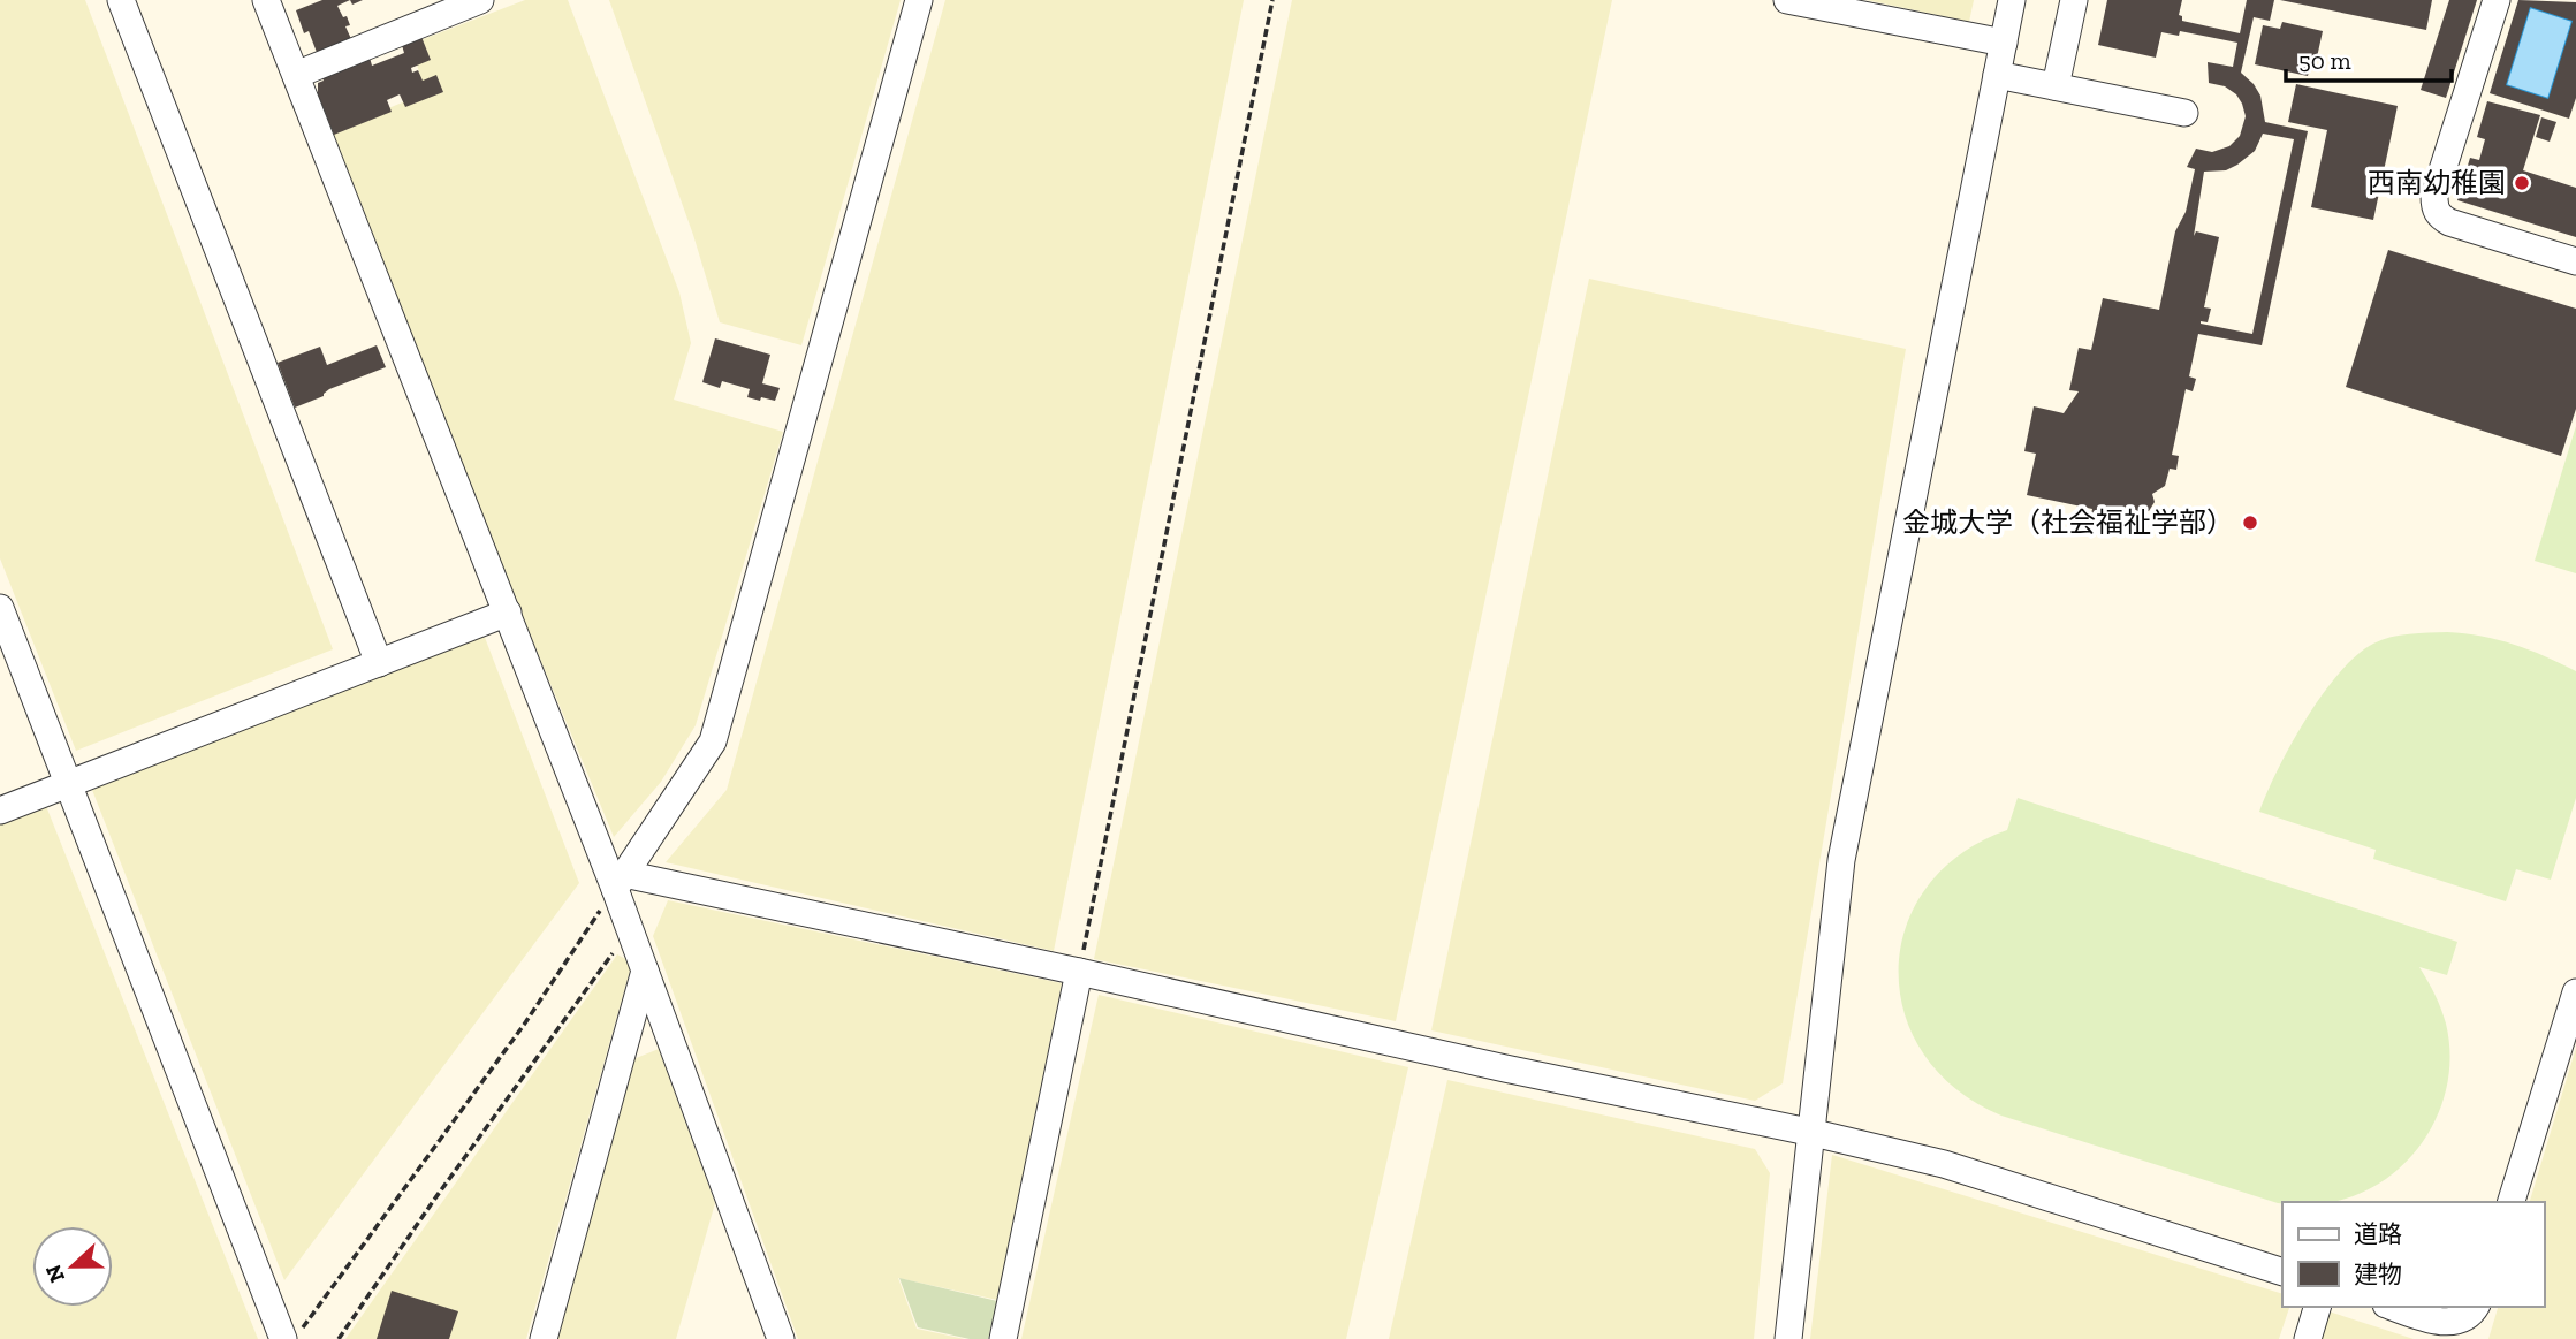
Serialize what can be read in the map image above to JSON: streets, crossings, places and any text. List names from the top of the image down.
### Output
{
  "places": ["西南幼稚園", "金城大学（社会福祉学部）"],
  "legend": ["道路", "建物"],
  "scale_bar": "50 m",
  "north": "left"
}
